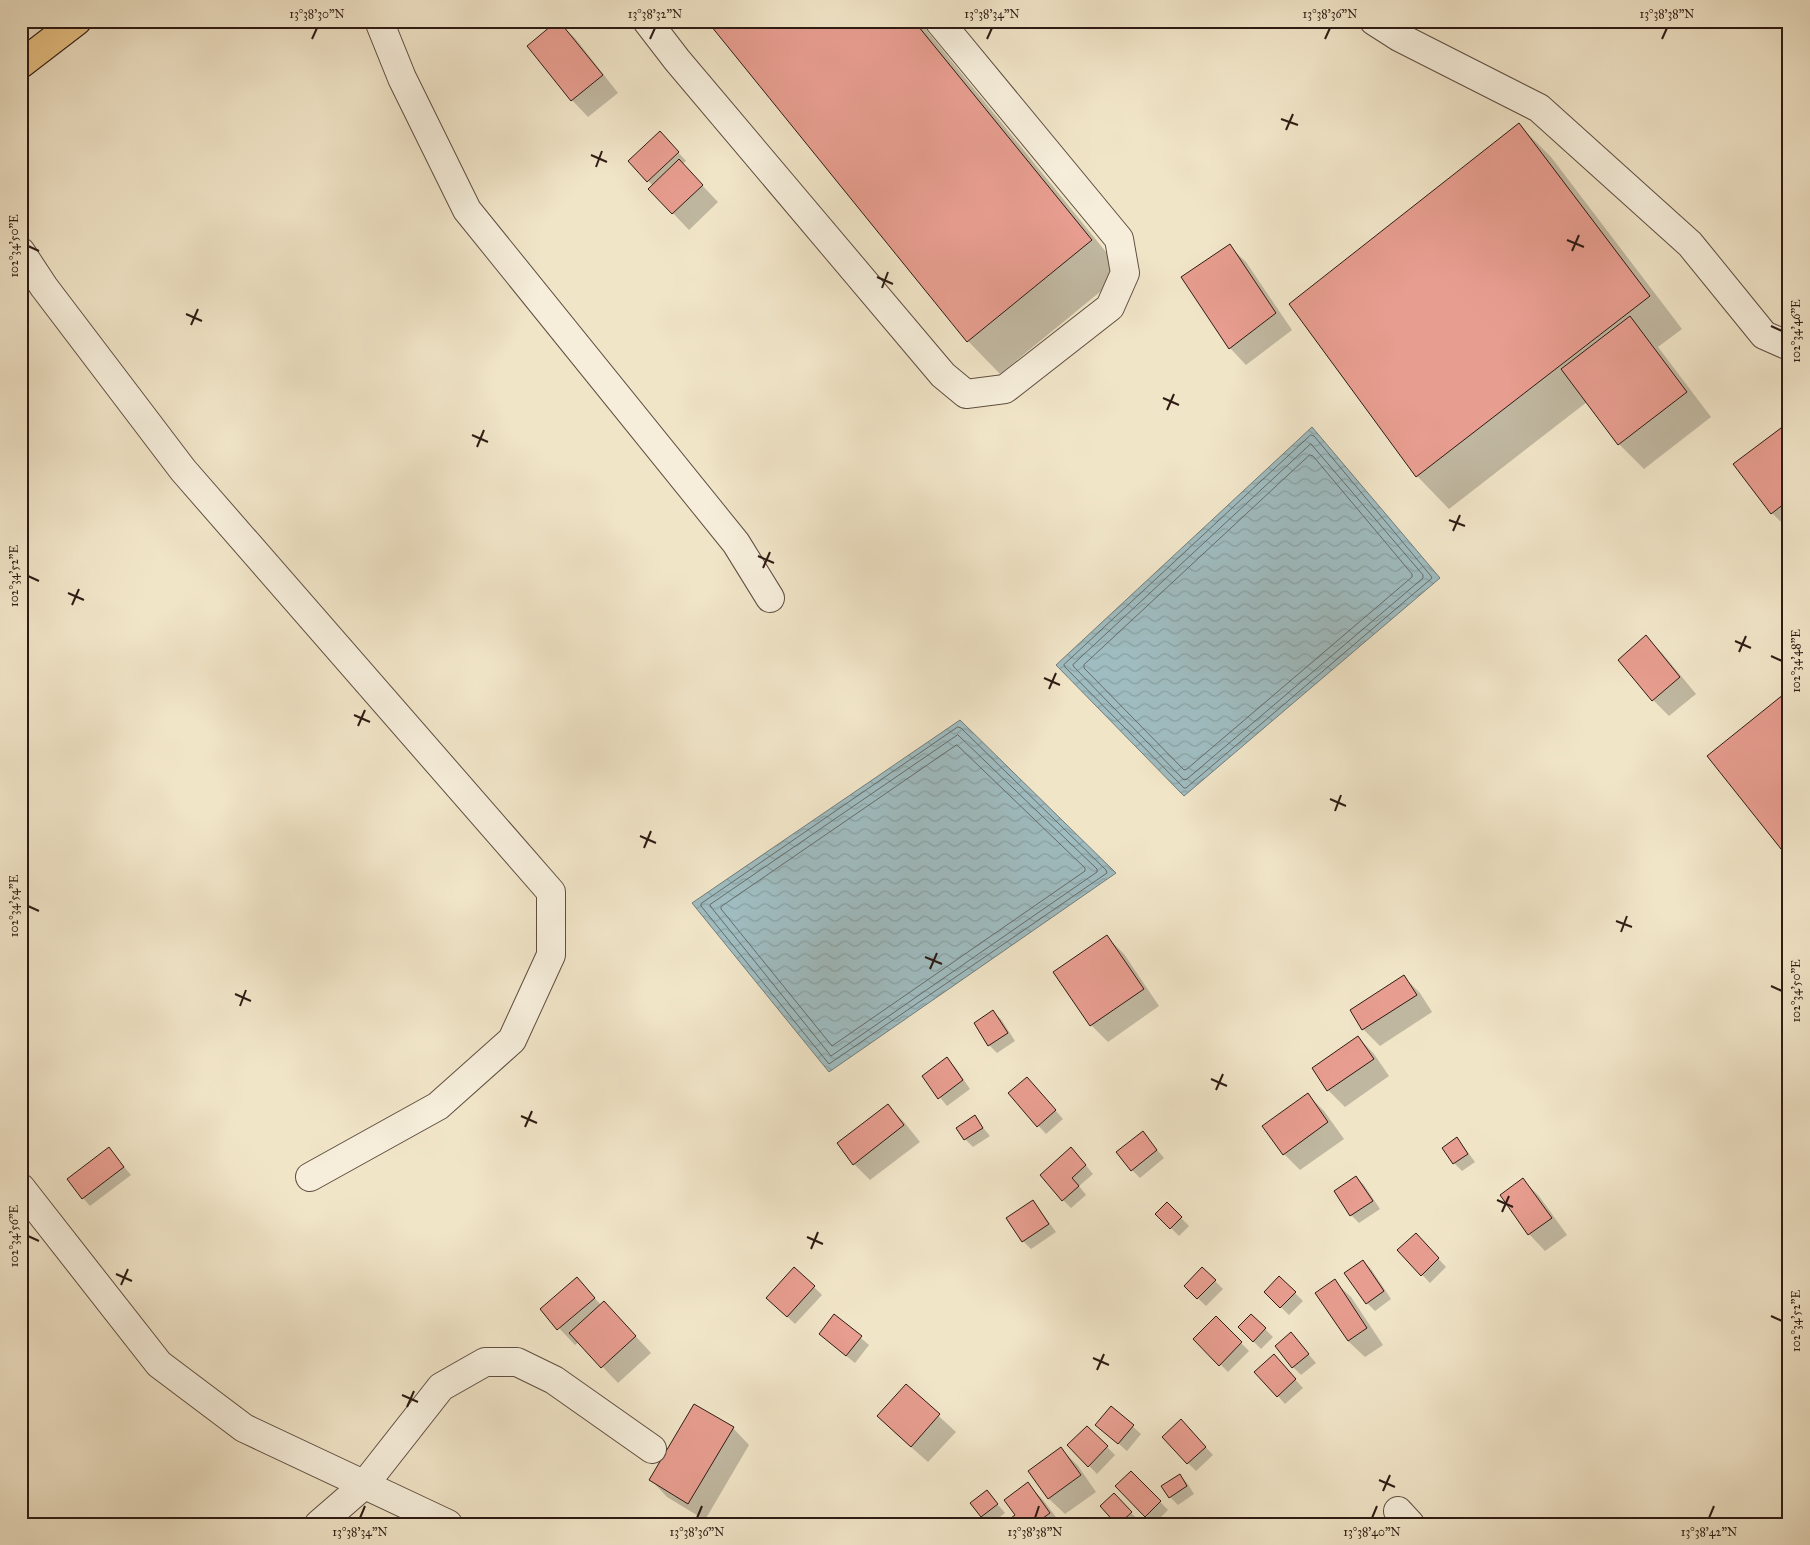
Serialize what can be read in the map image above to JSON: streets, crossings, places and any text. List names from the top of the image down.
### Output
{
  "coordinates": [
    "13°38'30\"N",
    "13°38'32\"N",
    "13°38'34\"N",
    "13°38'36\"N",
    "13°38'38\"N",
    "102°34'50\"E",
    "102°34'46\"E",
    "102°34'52\"E",
    "102°34'48\"E",
    "102°34'54\"E",
    "102°34'56\"E",
    "13°38'40\"N",
    "13°38'42\"N"
  ]
}
